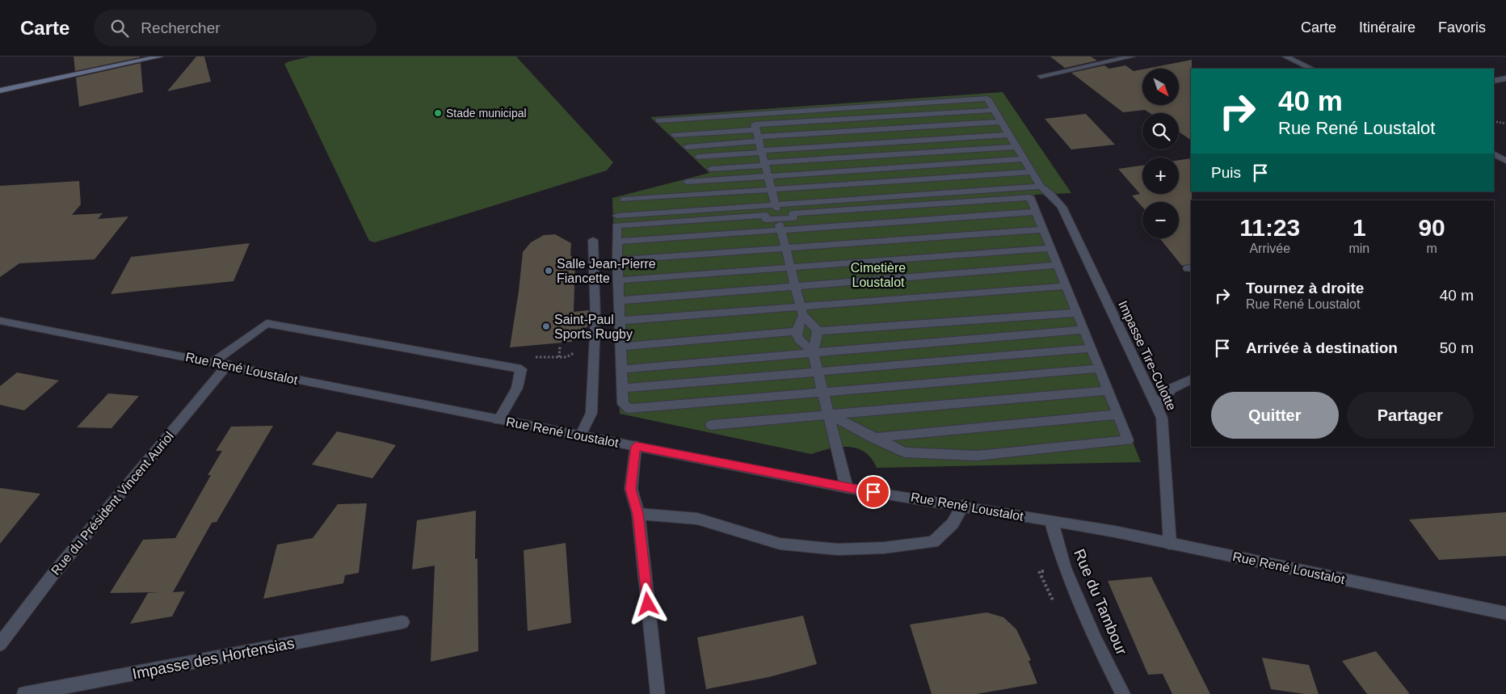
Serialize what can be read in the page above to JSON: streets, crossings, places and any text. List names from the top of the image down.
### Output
{
  "streets": {
    "street": [
      "Impasse Tire-Culotte",
      "Rue René Loustalot",
      "Rue du Président Vincent Auriol",
      "Rue du Tambour",
      "Impasse des Hortensias"
    ]
  },
  "crossings": [
    ["Impasse Tire-Culotte", "Rue René Loustalot"],
    ["Rue René Loustalot", "Rue du Président Vincent Auriol"],
    ["Rue René Loustalot", "Rue du Tambour"]
  ],
  "parks": ["Cimetière Loustalot"],
  "places": ["Stade municipal", "Salle Jean-Pierre Fiancette", "Saint-Paul Sports Rugby"],
  "north": "bottom right",
  "page": {
    "header": "Carte",
    "search": "Rechercher",
    "nav": ["Carte", "Itinéraire", "Favoris"],
    "map_buttons": ["+", "−"],
    "turn": ["40 m", "Rue René Loustalot"],
    "then": "Puis",
    "eta": [
      "11:23",
      "Arrivée",
      "1",
      "min",
      "90",
      "m"
    ],
    "list": [
      {
        "name": "Tournez à droite",
        "note": "Rue René Loustalot",
        "value": "40 m"
      },
      {
        "name": "Arrivée à destination",
        "value": "50 m"
      }
    ],
    "buttons": ["Quitter", "Partager"]
  }
}
